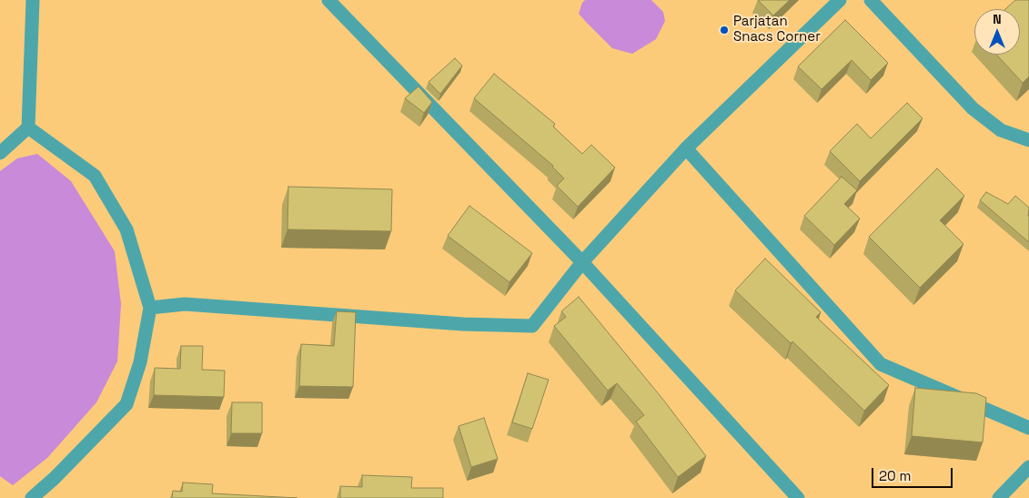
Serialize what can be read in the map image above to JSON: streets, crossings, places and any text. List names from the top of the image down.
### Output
{
  "places": ["Parjatan Snacs Corner"],
  "scale_bar": "20 m",
  "north": "top"
}
